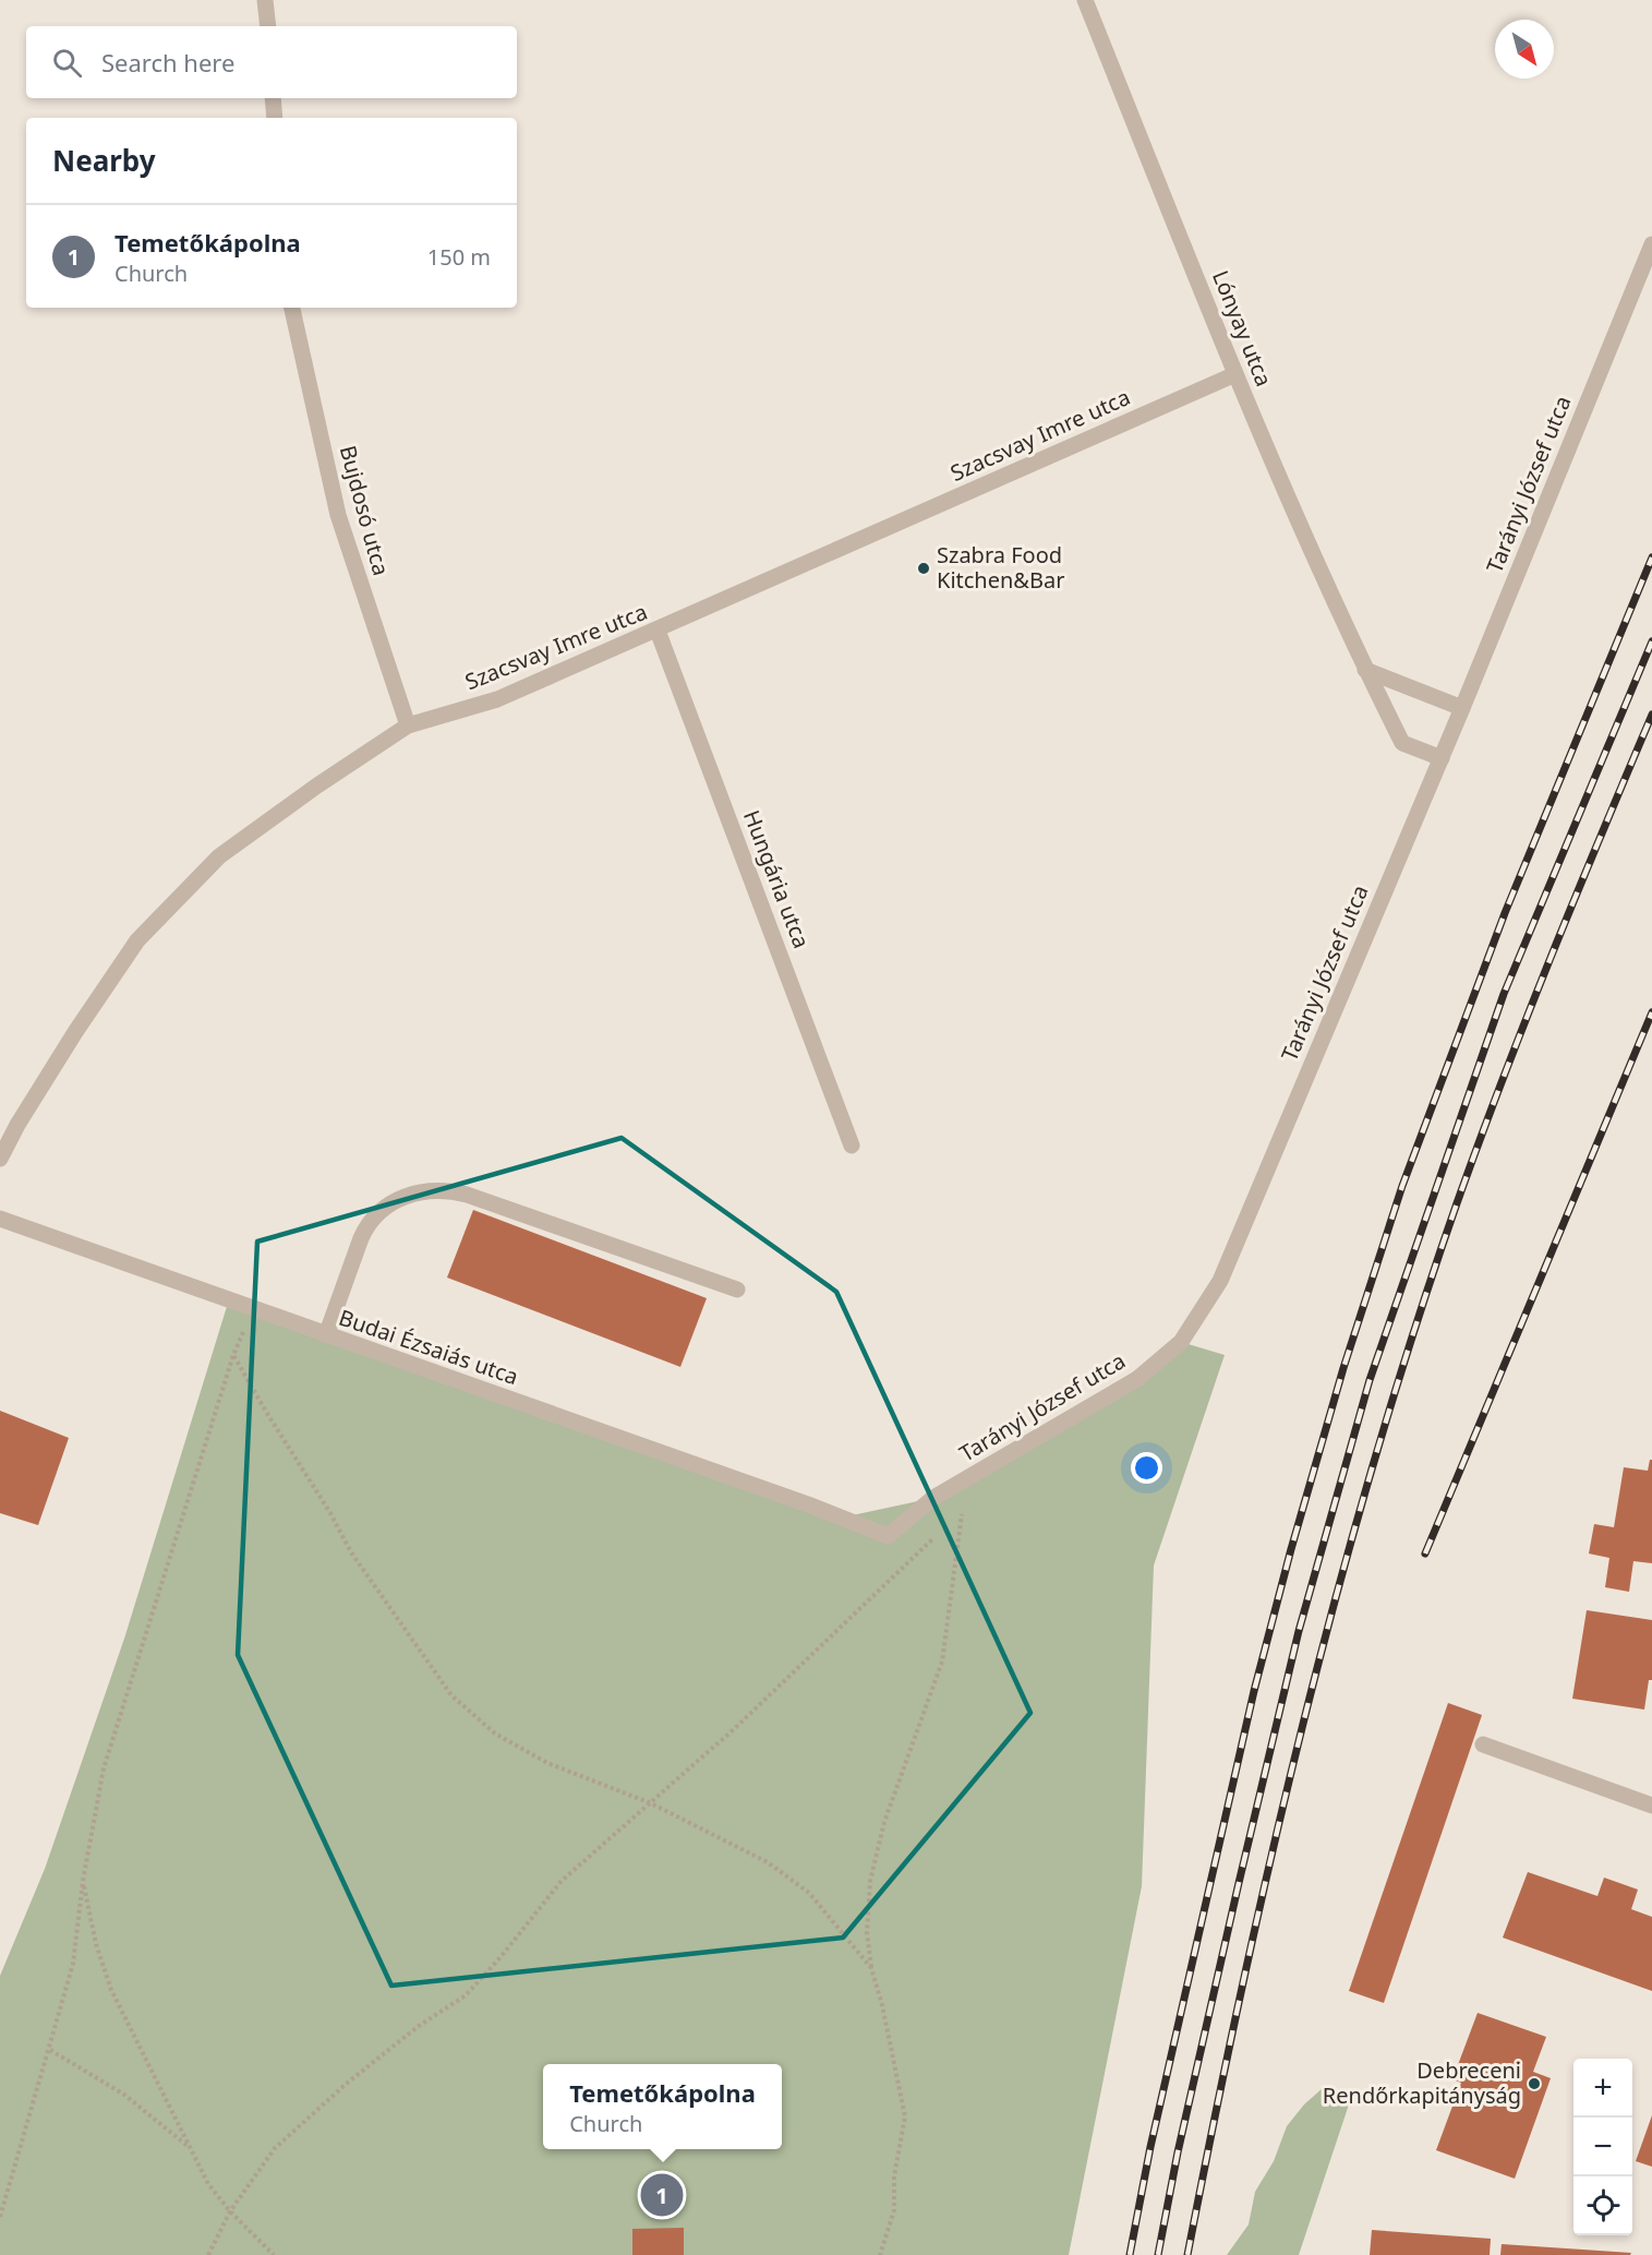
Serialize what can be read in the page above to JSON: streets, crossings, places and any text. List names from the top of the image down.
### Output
{
  "streets": {
    "street": [
      "Lónyay utca",
      "Szacsvay Imre utca",
      "Tarányi József utca",
      "Bujdosó utca",
      "Hungária utca",
      "Budai Ézsaiás utca"
    ]
  },
  "crossings": [
    ["Lónyay utca", "Szacsvay Imre utca"],
    ["Lónyay utca", "Tarányi József utca"],
    ["Szacsvay Imre utca", "Bujdosó utca"],
    ["Szacsvay Imre utca", "Hungária utca"],
    ["Tarányi József utca", "Budai Ézsaiás utca"]
  ],
  "places": ["Szabra Food Kitchen&Bar", "Debreceni Rendőrkapitányság"],
  "north": "bottom right",
  "page": {
    "search": "Search here",
    "heading": "Nearby",
    "list": [
      {
        "mark": "1",
        "name": "Temetőkápolna",
        "note": "Church",
        "value": "150 m"
      }
    ],
    "map_buttons": ["+", "−"],
    "popup": ["Temetőkápolna", "Church"],
    "pins": "1"
  }
}
